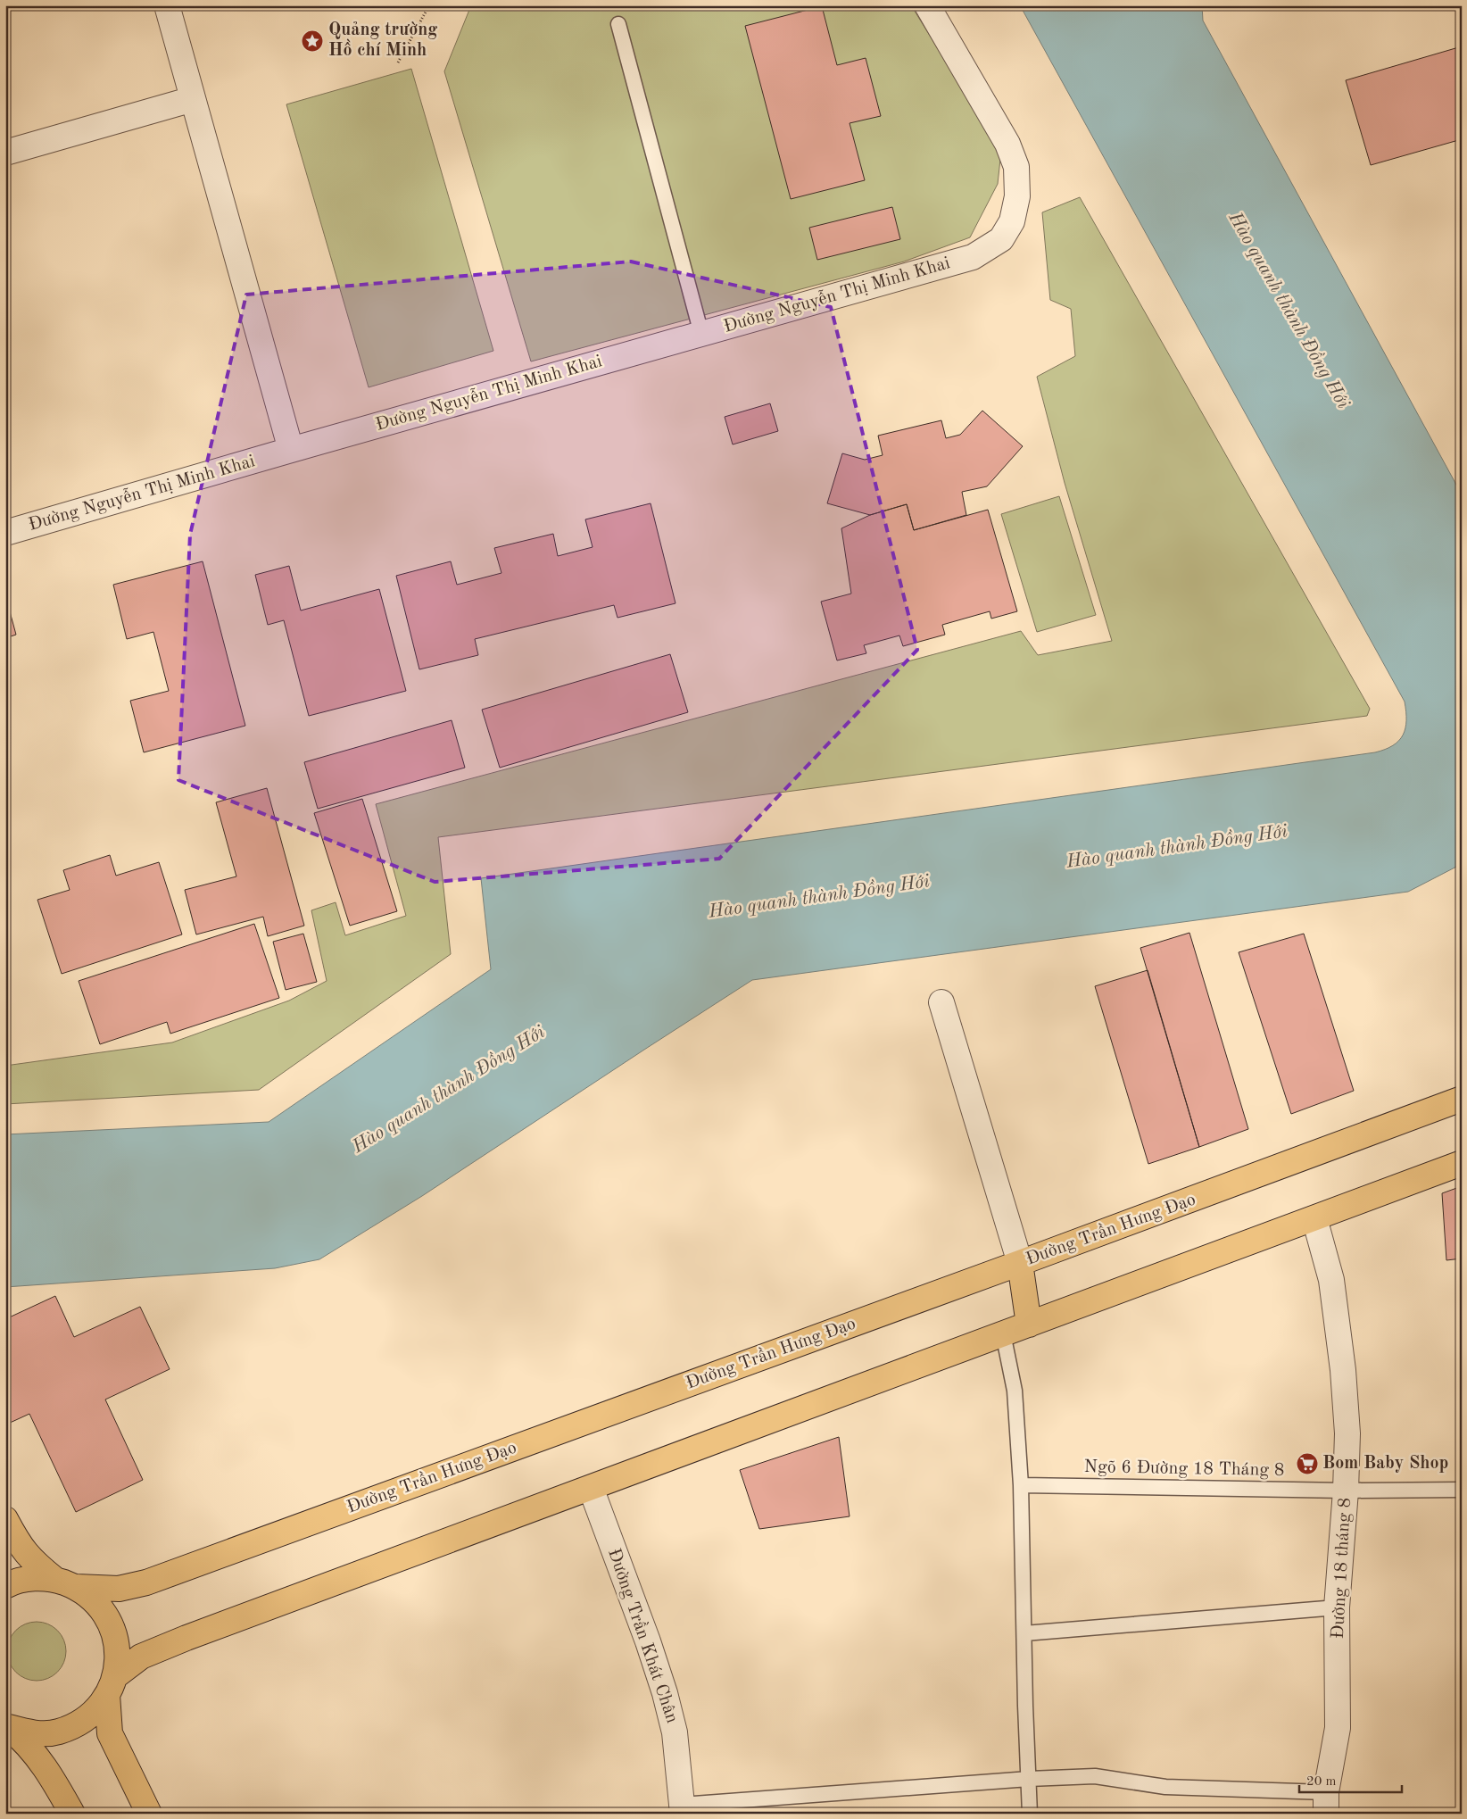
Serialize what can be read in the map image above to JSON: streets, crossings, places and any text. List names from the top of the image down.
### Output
{
  "streets": {
    "main road": ["Đường Trần Hưng Đạo"],
    "street": ["Đường Nguyễn Thị Minh Khai", "Đường 18 tháng 8", "Đường Trần Khát Chân"],
    "lane": ["Ngõ 6 Đường 18 Tháng 8"]
  },
  "crossings": [
    ["Ngõ 6 Đường 18 Tháng 8", "Đường 18 tháng 8"]
  ],
  "water": ["Hào quanh thành Đồng Hới"],
  "places": {
    "place": ["Quảng trường Hồ chí Minh"],
    "supermarket": ["Bom Baby Shop"]
  },
  "scale_bar": "20 m"
}
